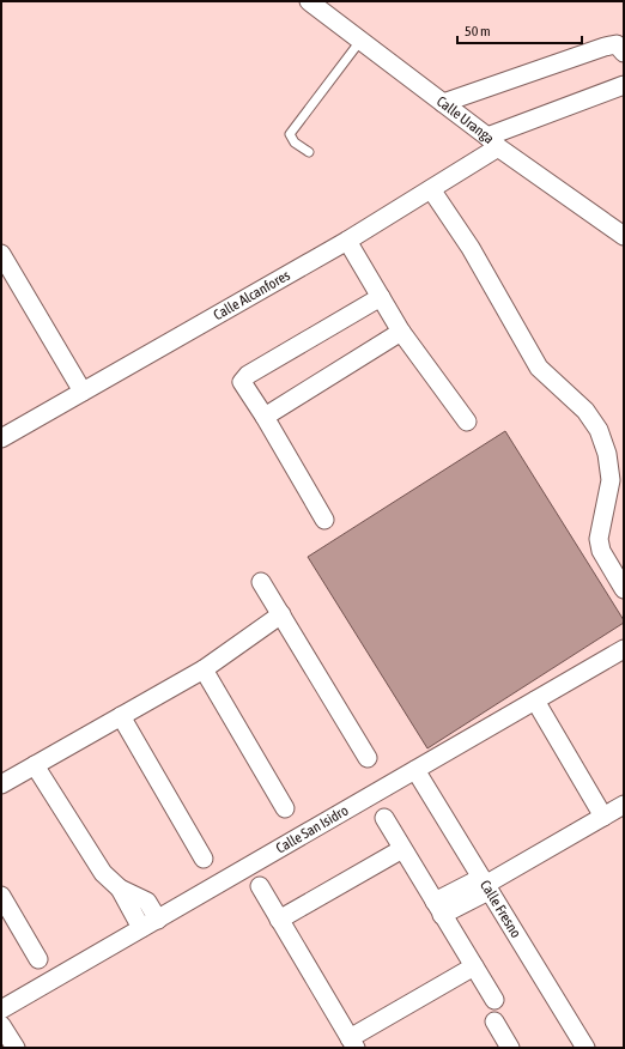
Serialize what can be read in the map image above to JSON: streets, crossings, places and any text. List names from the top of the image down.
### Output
{
  "streets": {
    "street": [
      "Calle Uranga",
      "Calle Alcanfores",
      "Calle San Isidro",
      "Calle Fresno"
    ]
  },
  "crossings": [
    ["Calle Uranga", "Calle Alcanfores"],
    ["Calle San Isidro", "Calle Fresno"]
  ],
  "scale_bar": "50 m"
}
